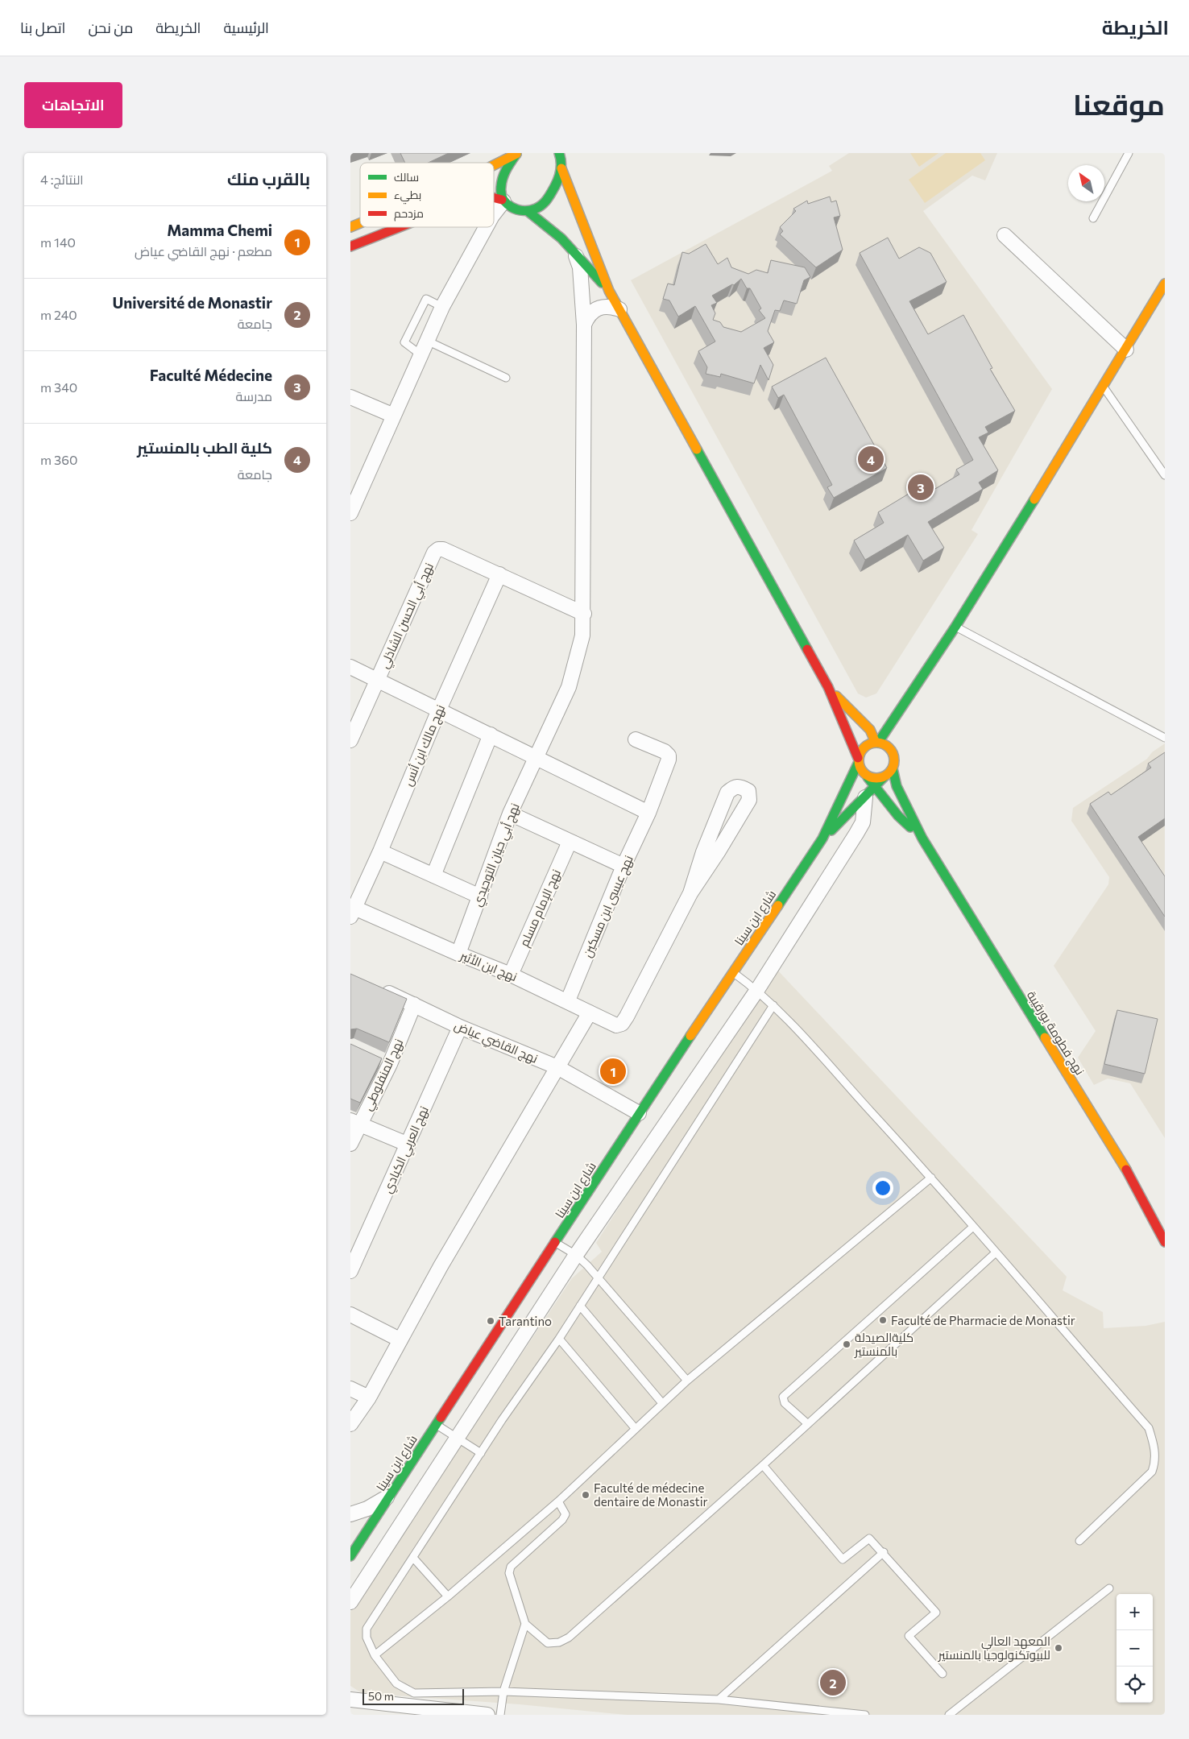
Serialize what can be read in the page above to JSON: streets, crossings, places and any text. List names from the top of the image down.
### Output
{
  "streets": {
    "main road": ["شارع ابن سينا", "نهج فطومة بورقيبة"],
    "street": [
      "نهج أبي الحسن الشاذلي",
      "نهج مالك ابن أنس",
      "نهج أبي حيان التوحيدي",
      "نهج عيسى ابن مسكين",
      "نهج الإمام مسلم",
      "نهج ابن الأثير",
      "نهج القاضي عياض",
      "نهج المنفلوطي",
      "نهج العربي الكبادي"
    ]
  },
  "crossings": [
    ["نهج أبي الحسن الشاذلي", "نهج مالك ابن أنس"],
    ["نهج أبي الحسن الشاذلي", "نهج أبي حيان التوحيدي"],
    ["نهج مالك ابن أنس", "نهج ابن الأثير"],
    ["نهج أبي حيان التوحيدي", "نهج ابن الأثير"],
    ["نهج عيسى ابن مسكين", "نهج ابن الأثير"],
    ["نهج الإمام مسلم", "نهج ابن الأثير"],
    ["شارع ابن سينا", "نهج القاضي عياض"],
    ["نهج القاضي عياض", "نهج المنفلوطي"],
    ["نهج القاضي عياض", "نهج العربي الكبادي"]
  ],
  "places": [
    "Faculté de Pharmacie de Monastir",
    "Tarantino",
    "كليةالصيدلة بالمنستير",
    "Faculté de médecine dentaire de Monastir",
    "المعهد العالي للبيوتكنولوجيا بالمنستير"
  ],
  "legend": ["سالك", "بطيء", "مزدحم"],
  "scale_bar": "50 m",
  "north": "top left",
  "page": {
    "header": "الخريطة",
    "nav": [
      "الرئيسية",
      "الخريطة",
      "من نحن",
      "اتصل بنا"
    ],
    "title": "موقعنا",
    "buttons": "الاتجاهات",
    "heading": ["بالقرب منك", "النتائج: 4"],
    "list": [
      {
        "mark": "1",
        "name": "Mamma Chemi",
        "note": "مطعم · نهج القاضي عياض",
        "value": "140 m"
      },
      {
        "mark": "2",
        "name": "Université de Monastir",
        "note": "جامعة",
        "value": "240 m"
      },
      {
        "mark": "3",
        "name": "Faculté Médecine",
        "note": "مدرسة",
        "value": "340 m"
      },
      {
        "mark": "4",
        "name": "كلية الطب بالمنستير",
        "note": "جامعة",
        "value": "360 m"
      }
    ],
    "pins": [
      "4",
      "3",
      "1",
      "2"
    ],
    "map_buttons": ["+", "−"],
    "scale": "50 m"
  }
}
